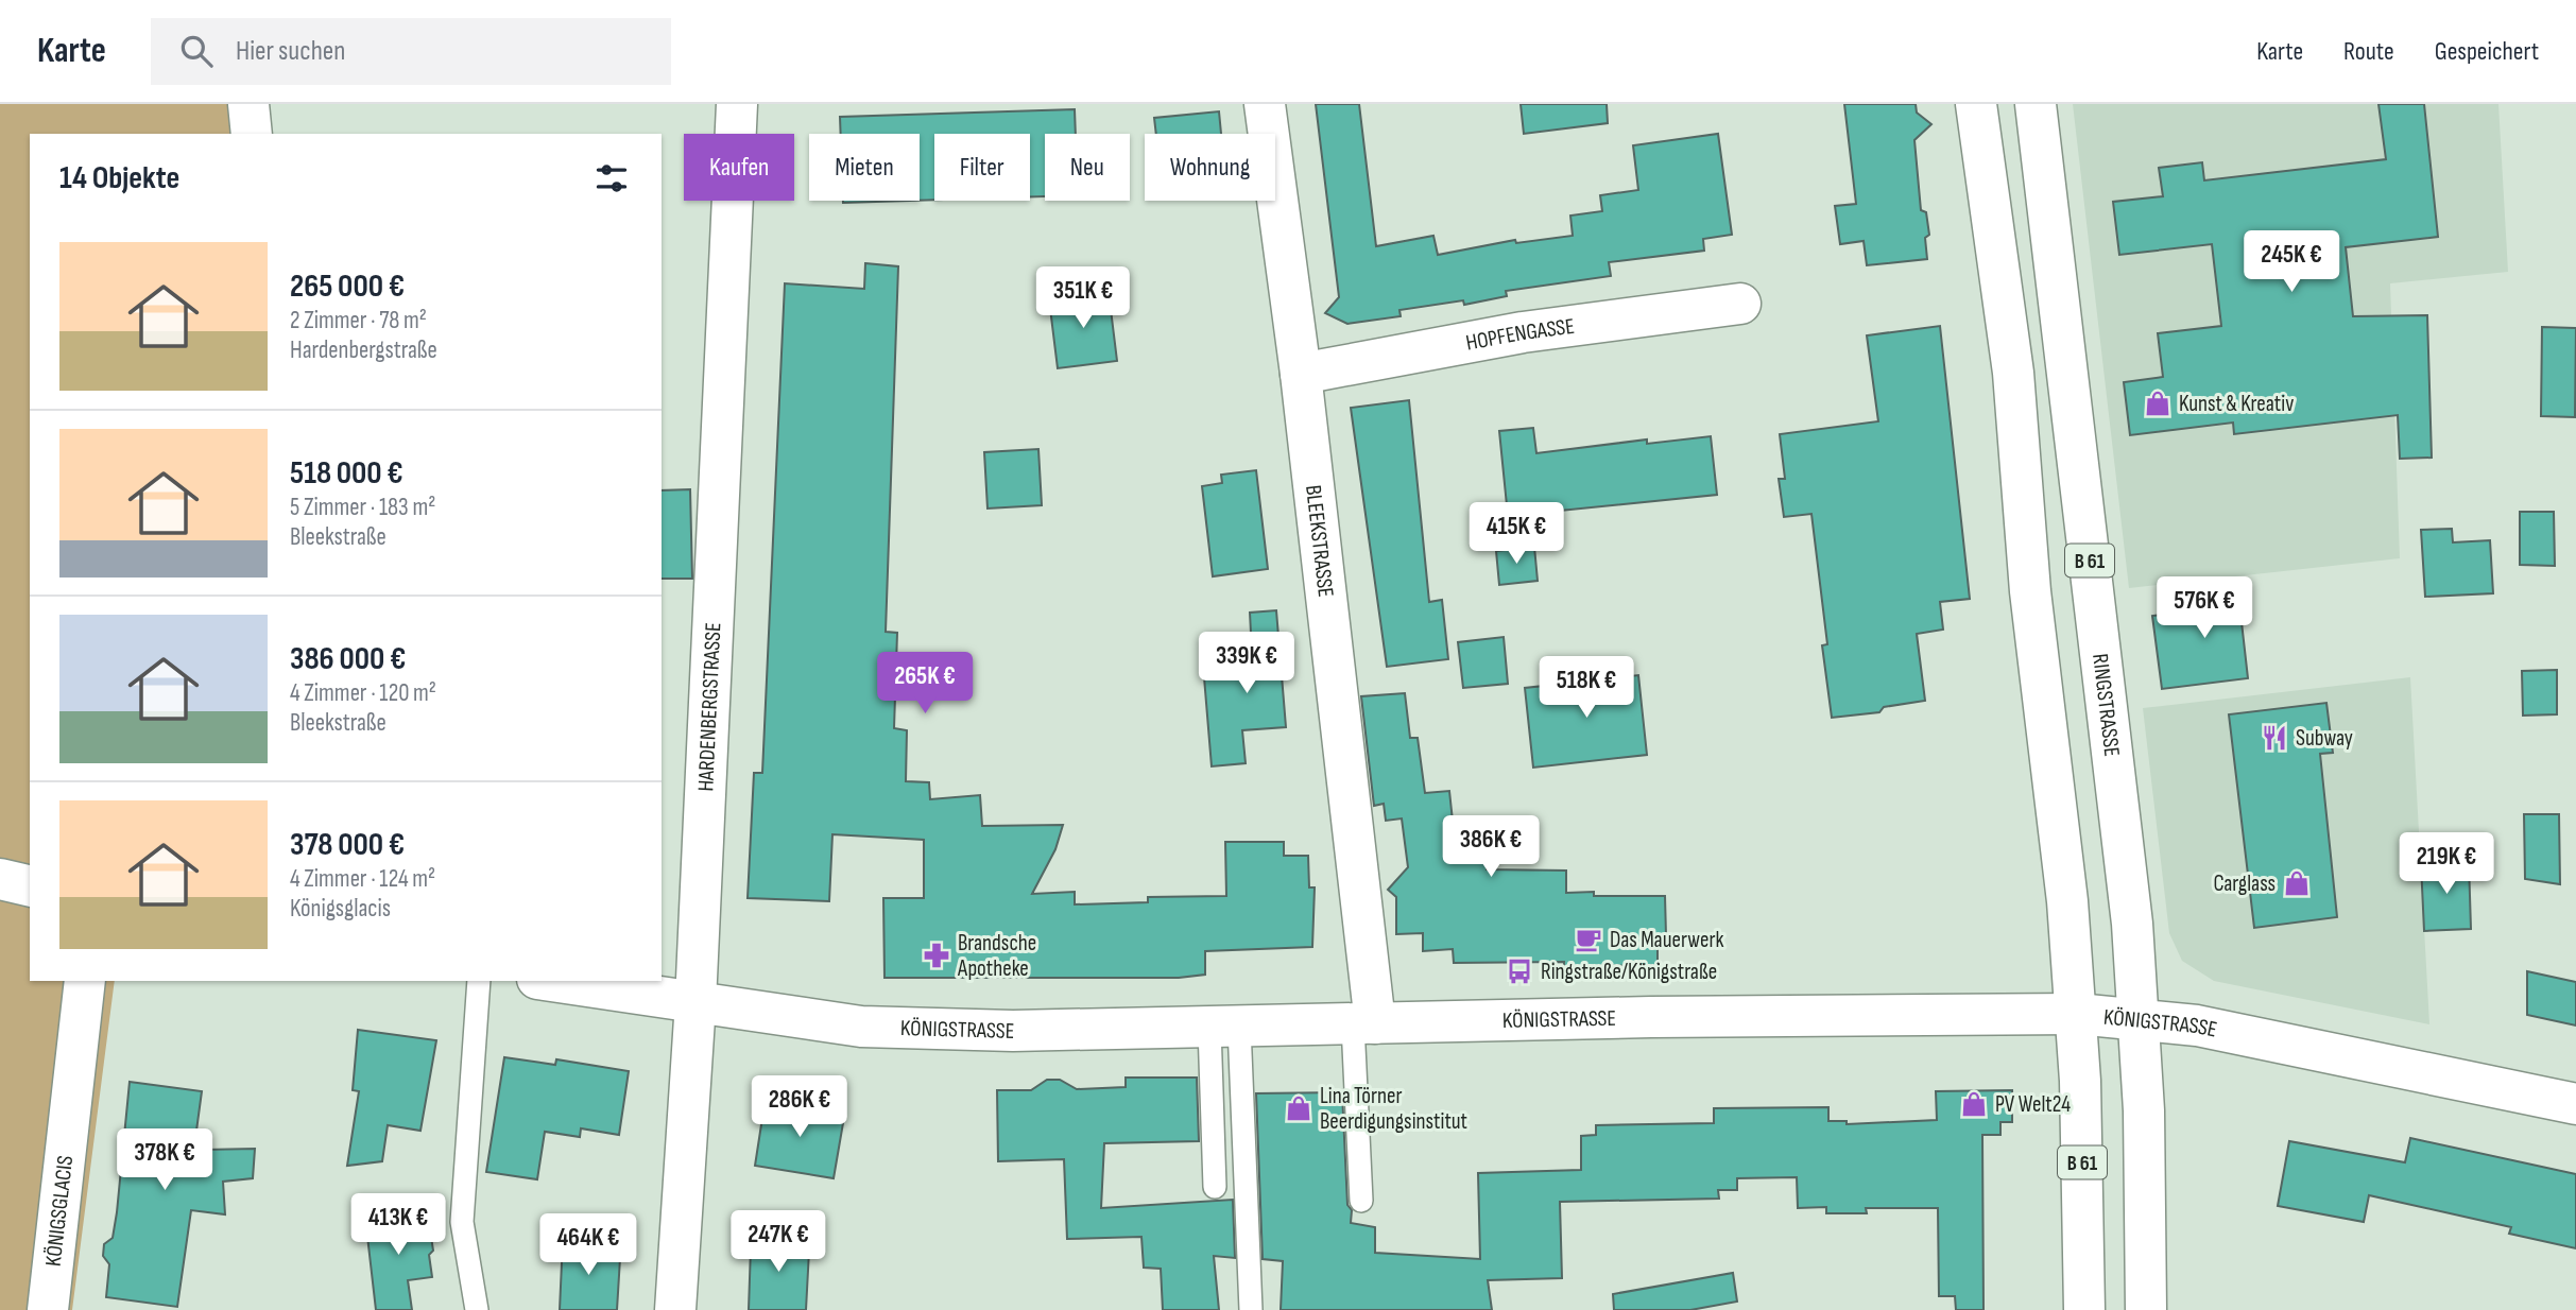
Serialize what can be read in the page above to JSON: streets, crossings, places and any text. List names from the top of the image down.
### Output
{
  "streets": {
    "street": [
      "HOPFENGASSE",
      "BLEEKSTRASSE",
      "B 61",
      "RINGSTRASSE",
      "HARDENBERGSTRASSE",
      "KÖNIGSTRASSE",
      "KÖNIGSGLACIS"
    ]
  },
  "crossings": [
    ["HOPFENGASSE", "BLEEKSTRASSE"],
    ["BLEEKSTRASSE", "KÖNIGSTRASSE"],
    ["B 61", "KÖNIGSTRASSE"],
    ["RINGSTRASSE", "KÖNIGSTRASSE"],
    ["HARDENBERGSTRASSE", "KÖNIGSTRASSE"]
  ],
  "places": {
    "shop": [
      "Kunst & Kreativ",
      "Carglass",
      "PV Welt24",
      "Lina Törner Beerdigungsinstitut"
    ],
    "restaurant": ["Subway"],
    "cafe": ["Das Mauerwerk"],
    "pharmacy": ["Brandsche Apotheke"],
    "bus stop": ["Ringstraße/Königstraße"]
  },
  "page": {
    "header": "Karte",
    "search": "Hier suchen",
    "nav": ["Karte", "Route", "Gespeichert"],
    "chip": [
      "Kaufen",
      "Mieten",
      "Filter",
      "Neu",
      "Wohnung"
    ],
    "heading": "14 Objekte",
    "list": [
      {
        "name": "265 000 €",
        "note": "2 Zimmer · 78 m² · Hardenbergstraße"
      },
      {
        "name": "518 000 €",
        "note": "5 Zimmer · 183 m² · Bleekstraße"
      },
      {
        "name": "386 000 €",
        "note": "4 Zimmer · 120 m² · Bleekstraße"
      },
      {
        "name": "378 000 €",
        "note": "4 Zimmer · 124 m² · Königsglacis"
      }
    ],
    "price": [
      "245K €",
      "351K €",
      "415K €",
      "576K €",
      "339K €",
      "265K €",
      "518K €",
      "386K €",
      "219K €",
      "286K €",
      "378K €",
      "413K €",
      "247K €",
      "464K €"
    ]
  }
}
